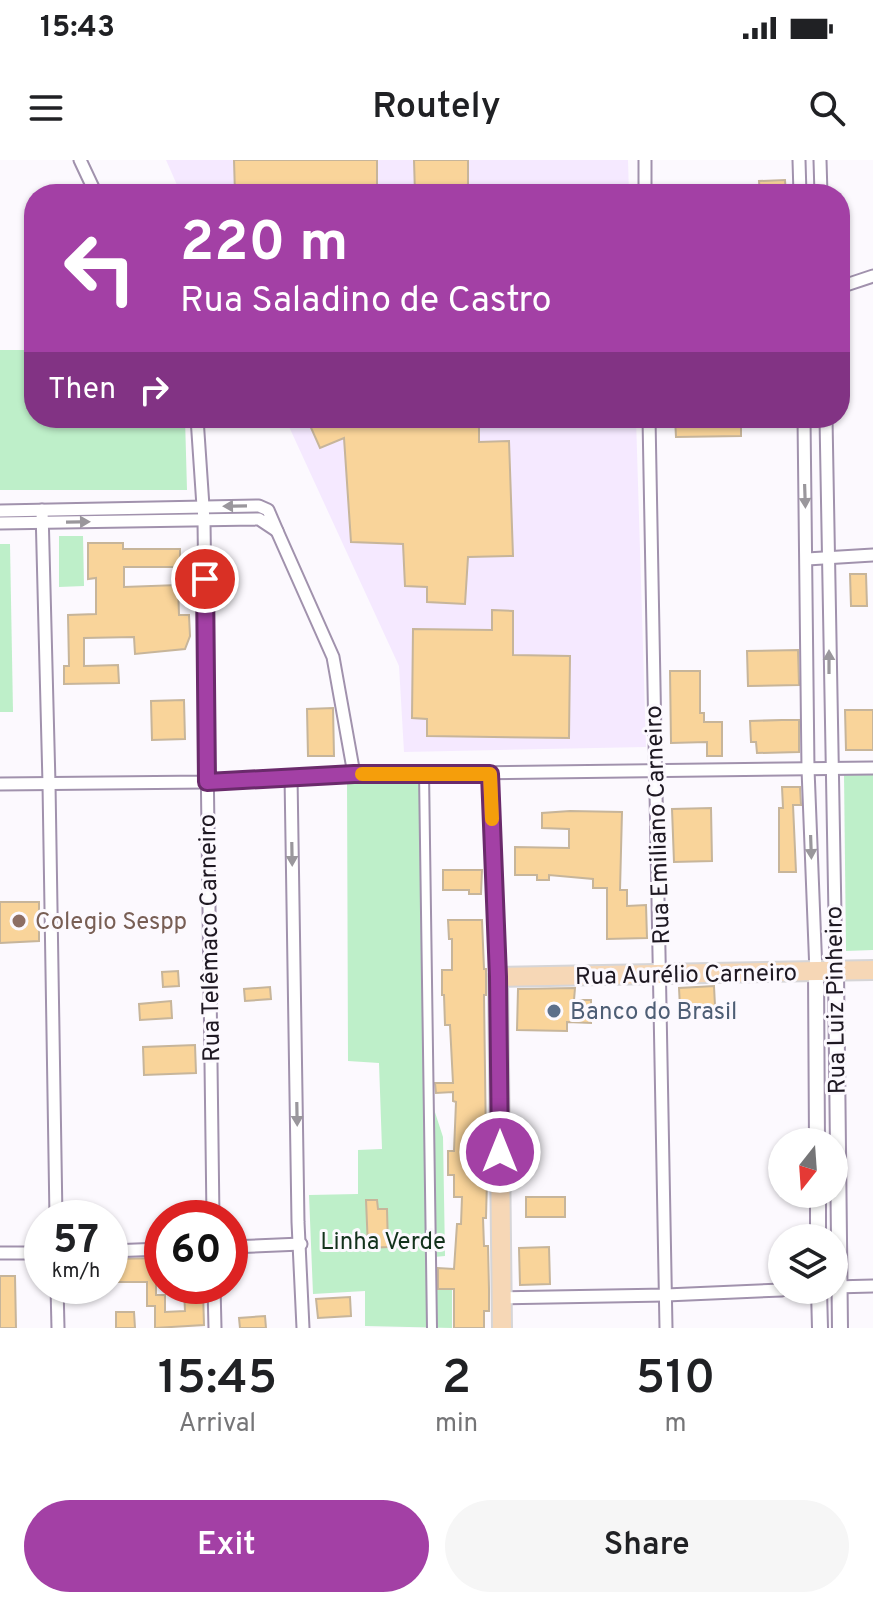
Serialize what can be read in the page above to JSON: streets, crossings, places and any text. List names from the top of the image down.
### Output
{
  "streets": {
    "main road": ["Rua Aurélio Carneiro"],
    "street": ["Rua Emiliano Carneiro", "Rua Telêmaco Carneiro", "Rua Luiz Pinheiro"]
  },
  "crossings": [
    ["Rua Emiliano Carneiro", "Rua Aurélio Carneiro"],
    ["Rua Aurélio Carneiro", "Rua Luiz Pinheiro"]
  ],
  "parks": ["Linha Verde"],
  "places": ["Colegio Sespp", "Banco do Brasil"],
  "north": "bottom",
  "page": {
    "status": "15:43",
    "header": "Routely",
    "turn": ["220 m", "Rua Saladino de Castro"],
    "then": "Then",
    "speed": "57 km/h",
    "limit": "60",
    "eta": [
      "15:45",
      "Arrival",
      "2",
      "min",
      "510",
      "m"
    ],
    "buttons": ["Exit", "Share"]
  }
}
